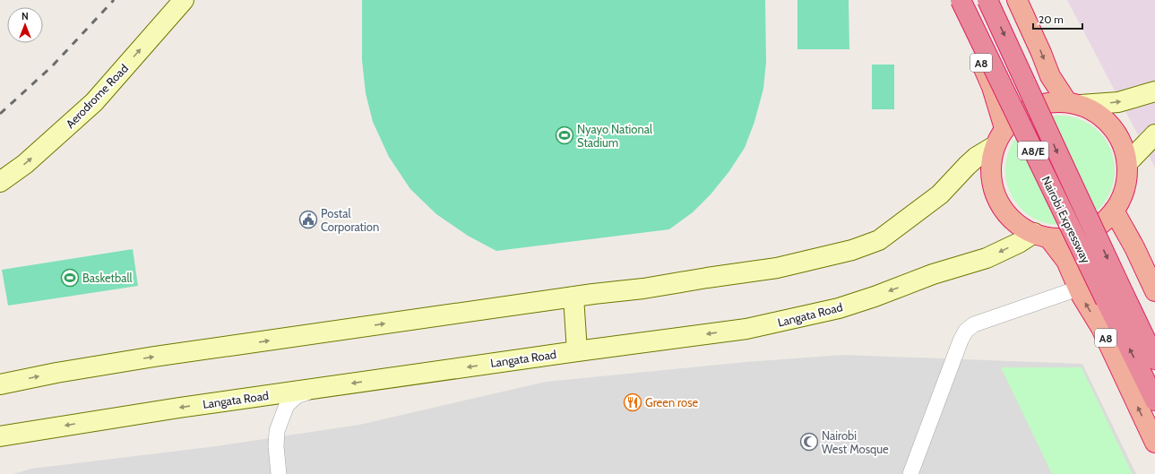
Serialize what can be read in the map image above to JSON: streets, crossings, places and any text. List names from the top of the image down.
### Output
{
  "streets": {
    "highway": ["A8", "A8/E", "Nairobi Expressway"],
    "main road": ["Aerodrome Road", "Langata Road"]
  },
  "crossings": [
    ["A8", "Langata Road"]
  ],
  "one_way": ["Aerodrome Road"],
  "places": {
    "sports": ["Nyayo National Stadium", "Basketball"],
    "public building": ["Postal Corporation"],
    "restaurant": ["Green rose"],
    "mosque": ["Nairobi West Mosque"]
  },
  "scale_bar": "20 m",
  "north": "top"
}
